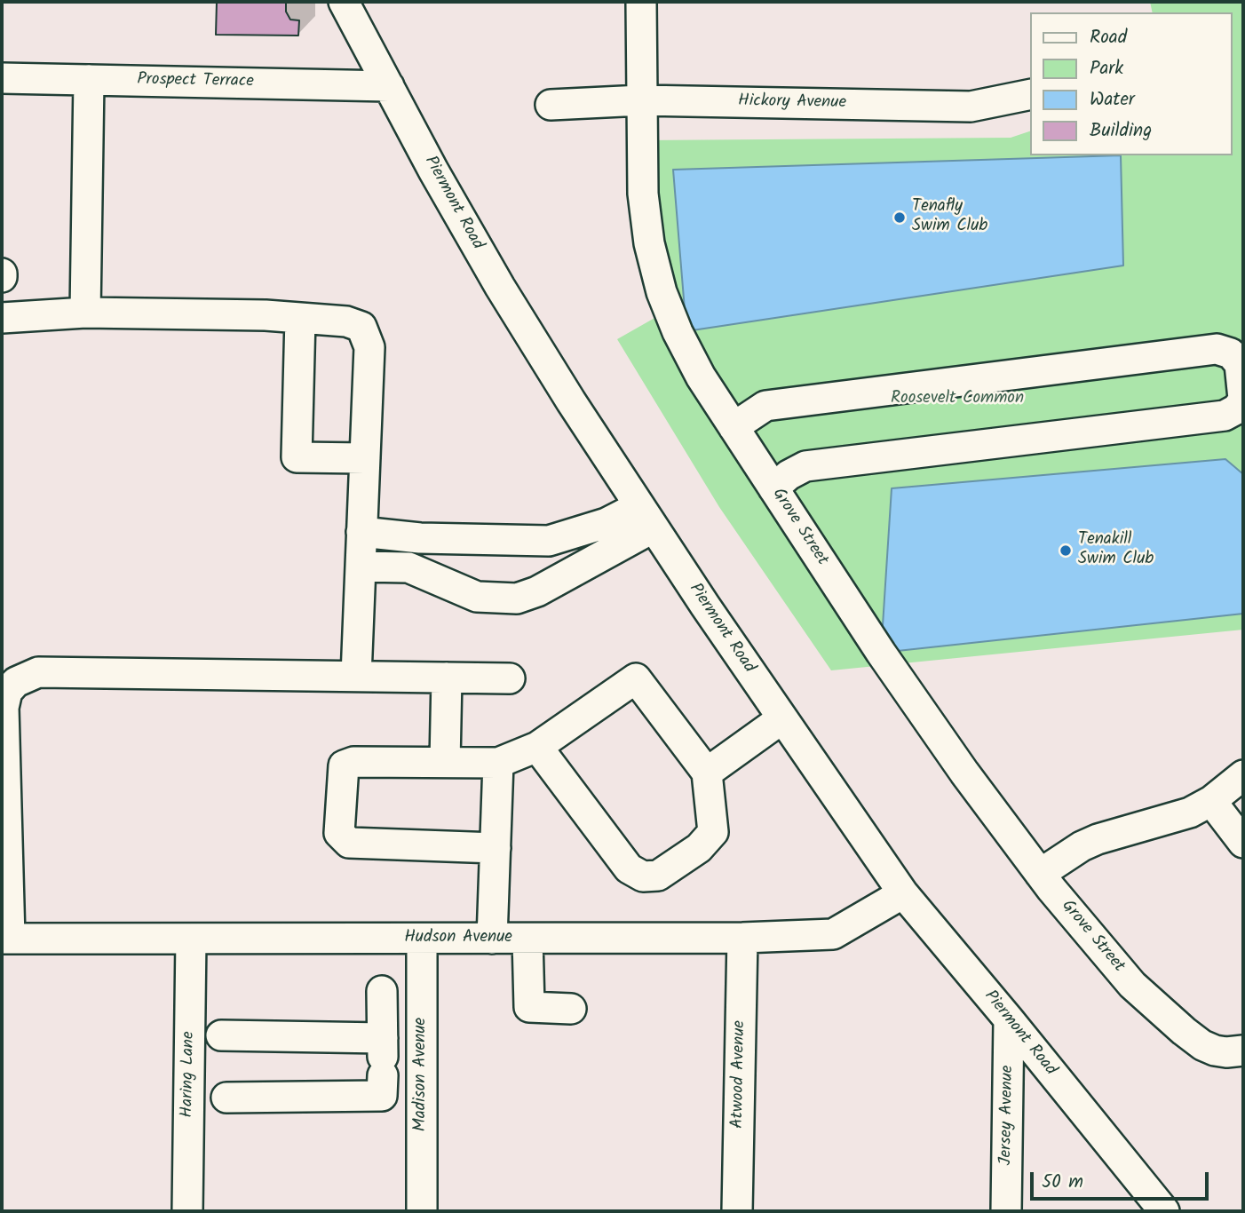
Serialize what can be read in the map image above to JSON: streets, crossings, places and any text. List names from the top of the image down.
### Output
{
  "streets": {
    "street": [
      "Prospect Terrace",
      "Hickory Avenue",
      "Piermont Road",
      "Grove Street",
      "Hudson Avenue",
      "Haring Lane",
      "Madison Avenue",
      "Atwood Avenue",
      "Jersey Avenue"
    ]
  },
  "crossings": [
    ["Prospect Terrace", "Piermont Road"],
    ["Hickory Avenue", "Grove Street"],
    ["Piermont Road", "Hudson Avenue"],
    ["Piermont Road", "Jersey Avenue"],
    ["Hudson Avenue", "Haring Lane"],
    ["Hudson Avenue", "Madison Avenue"],
    ["Hudson Avenue", "Atwood Avenue"]
  ],
  "parks": ["Roosevelt Common"],
  "places": ["Tenafly Swim Club", "Tenakill Swim Club"],
  "legend": [
    "Road",
    "Park",
    "Water",
    "Building"
  ],
  "scale_bar": "50 m"
}
